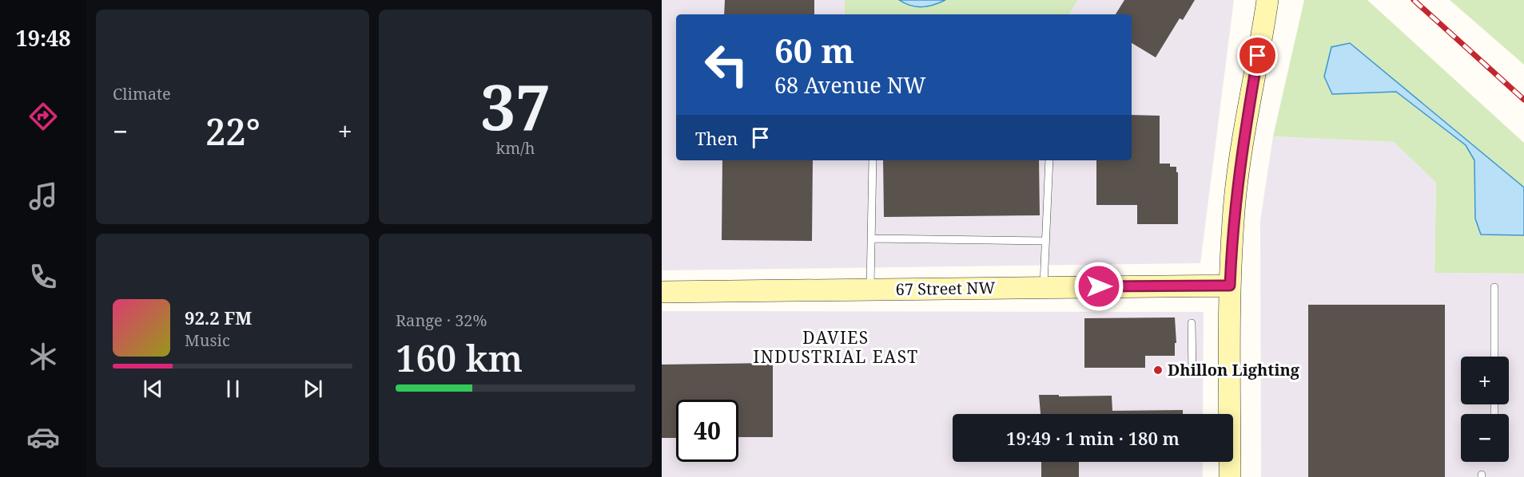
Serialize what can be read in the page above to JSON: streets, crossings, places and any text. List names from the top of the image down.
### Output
{
  "streets": {
    "street": ["67 Street NW"]
  },
  "districts": ["DAVIES INDUSTRIAL EAST"],
  "places": ["Dhillon Lighting"],
  "page": {
    "tabs": "19:48",
    "tile": [
      "Climate",
      ["37", "km/h"],
      ["Range · 32%", "160 km"]
    ],
    "turn": ["60 m", "68 Avenue NW"],
    "heat": ["−", "22°", "+"],
    "then": "Then",
    "song": ["92.2 FM", "Music"],
    "map_buttons": ["+", "−"],
    "limit": "40",
    "trip": "19:49 · 1 min · 180 m"
  }
}
